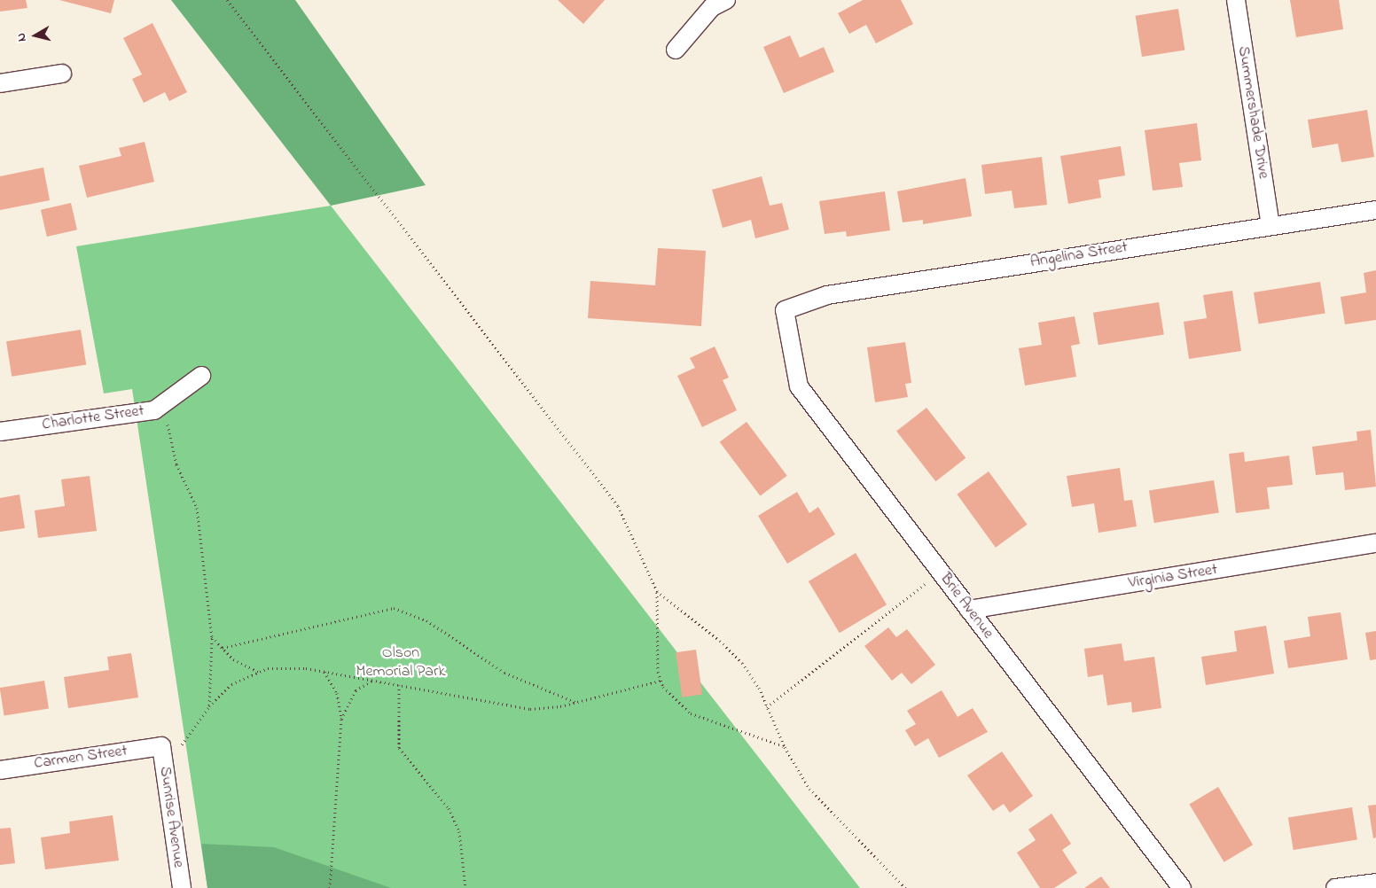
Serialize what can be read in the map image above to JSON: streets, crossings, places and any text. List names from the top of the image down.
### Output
{
  "streets": {
    "street": [
      "Summershade Drive",
      "Angelina Street",
      "Charlotte Street",
      "Virginia Street",
      "Brie Avenue",
      "Carmen Street",
      "Sunrise Avenue"
    ]
  },
  "crossings": [
    ["Summershade Drive", "Angelina Street"],
    ["Angelina Street", "Brie Avenue"],
    ["Virginia Street", "Brie Avenue"],
    ["Carmen Street", "Sunrise Avenue"]
  ],
  "parks": ["Olson Memorial Park"],
  "north": "left"
}
